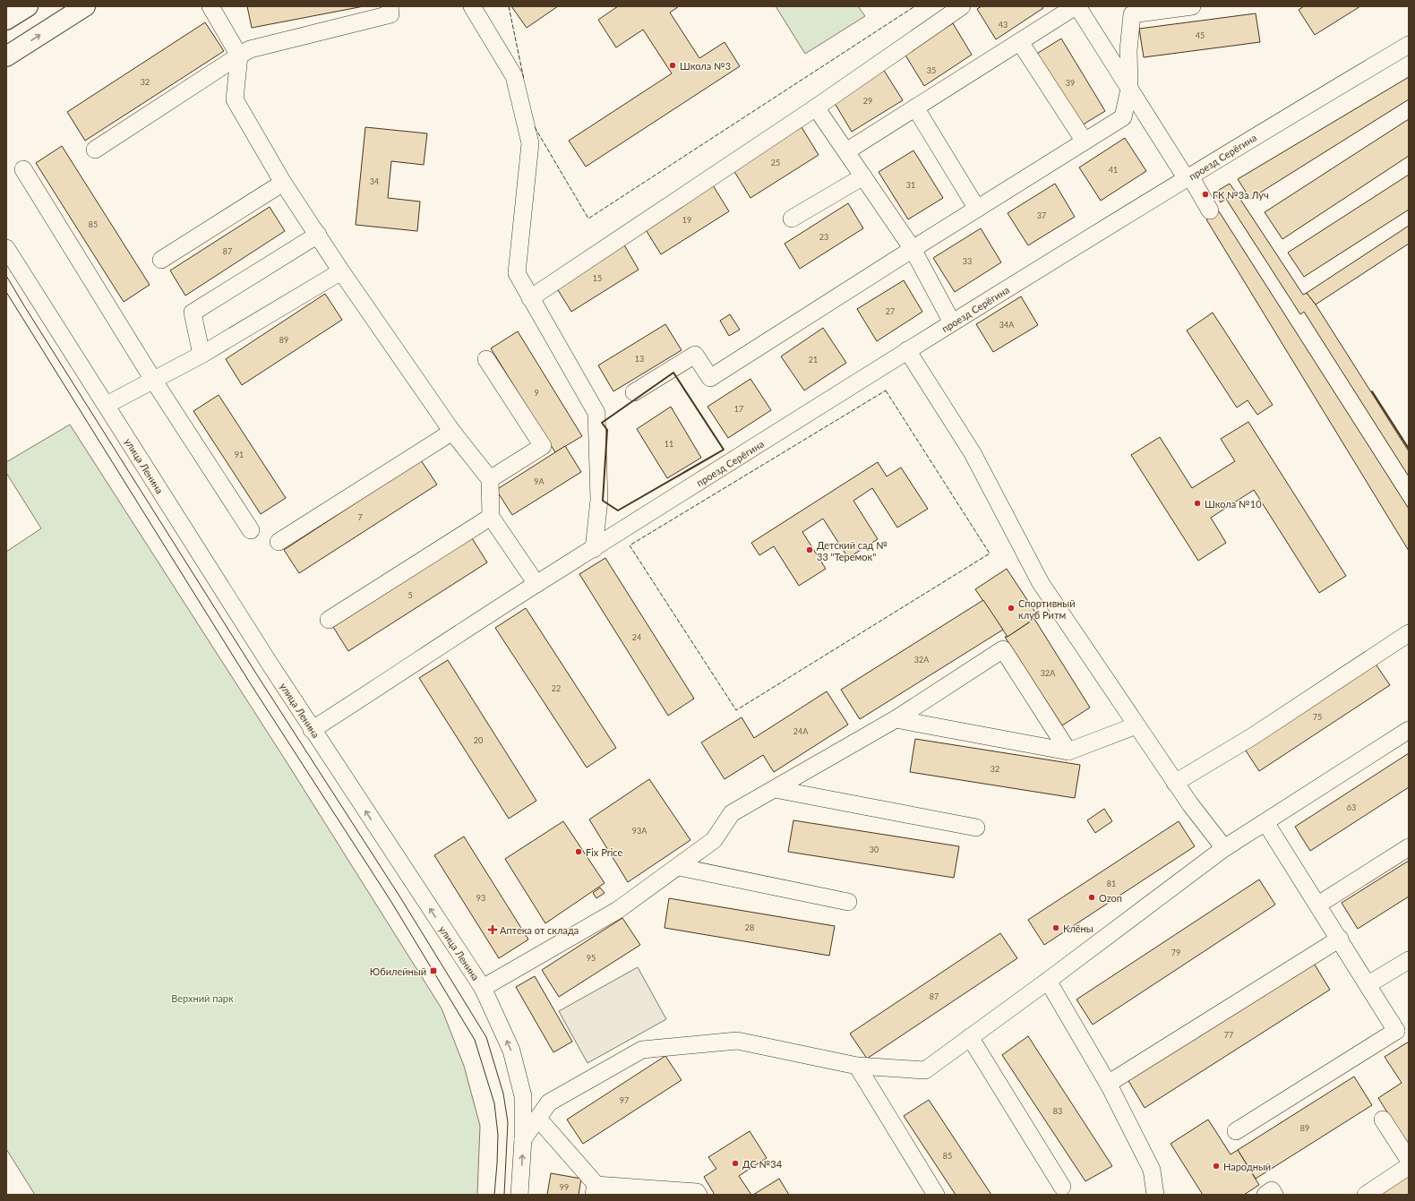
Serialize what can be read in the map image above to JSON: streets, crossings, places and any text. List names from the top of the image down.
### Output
{
  "streets": {
    "street": ["проезд Серёгина", "улица Ленина"]
  },
  "crossings": [
    ["проезд Серёгина", "улица Ленина"]
  ],
  "one_way": ["улица Ленина"],
  "parks": ["Верхний парк"],
  "places": {
    "other": [
      "Школа №3",
      "ГК №3а Луч",
      "Школа №10",
      "Детский сад № 33 \"Теремок\"",
      "Спортивный клуб Ритм",
      "Fix Price",
      "Ozon",
      "Клёны",
      "ДС №34",
      "Народный"
    ],
    "health": ["Аптека от склада"],
    "transit": ["Юбилейный"]
  },
  "house_numbers": [
    "43",
    "45",
    "35",
    "32",
    "39",
    "29",
    "25",
    "41",
    "34",
    "31",
    "37",
    "19",
    "85",
    "23",
    "87",
    "33",
    "15",
    "27",
    "34А",
    "89",
    "13",
    "21",
    "9",
    "17",
    "11",
    "91",
    "9А",
    "7",
    "5",
    "24",
    "32А",
    "32А",
    "22",
    "75",
    "24А",
    "20",
    "32",
    "63",
    "93А",
    "30",
    "81",
    "93",
    "28",
    "79",
    "95",
    "87",
    "77",
    "97",
    "83",
    "89",
    "85",
    "99"
  ]
}
